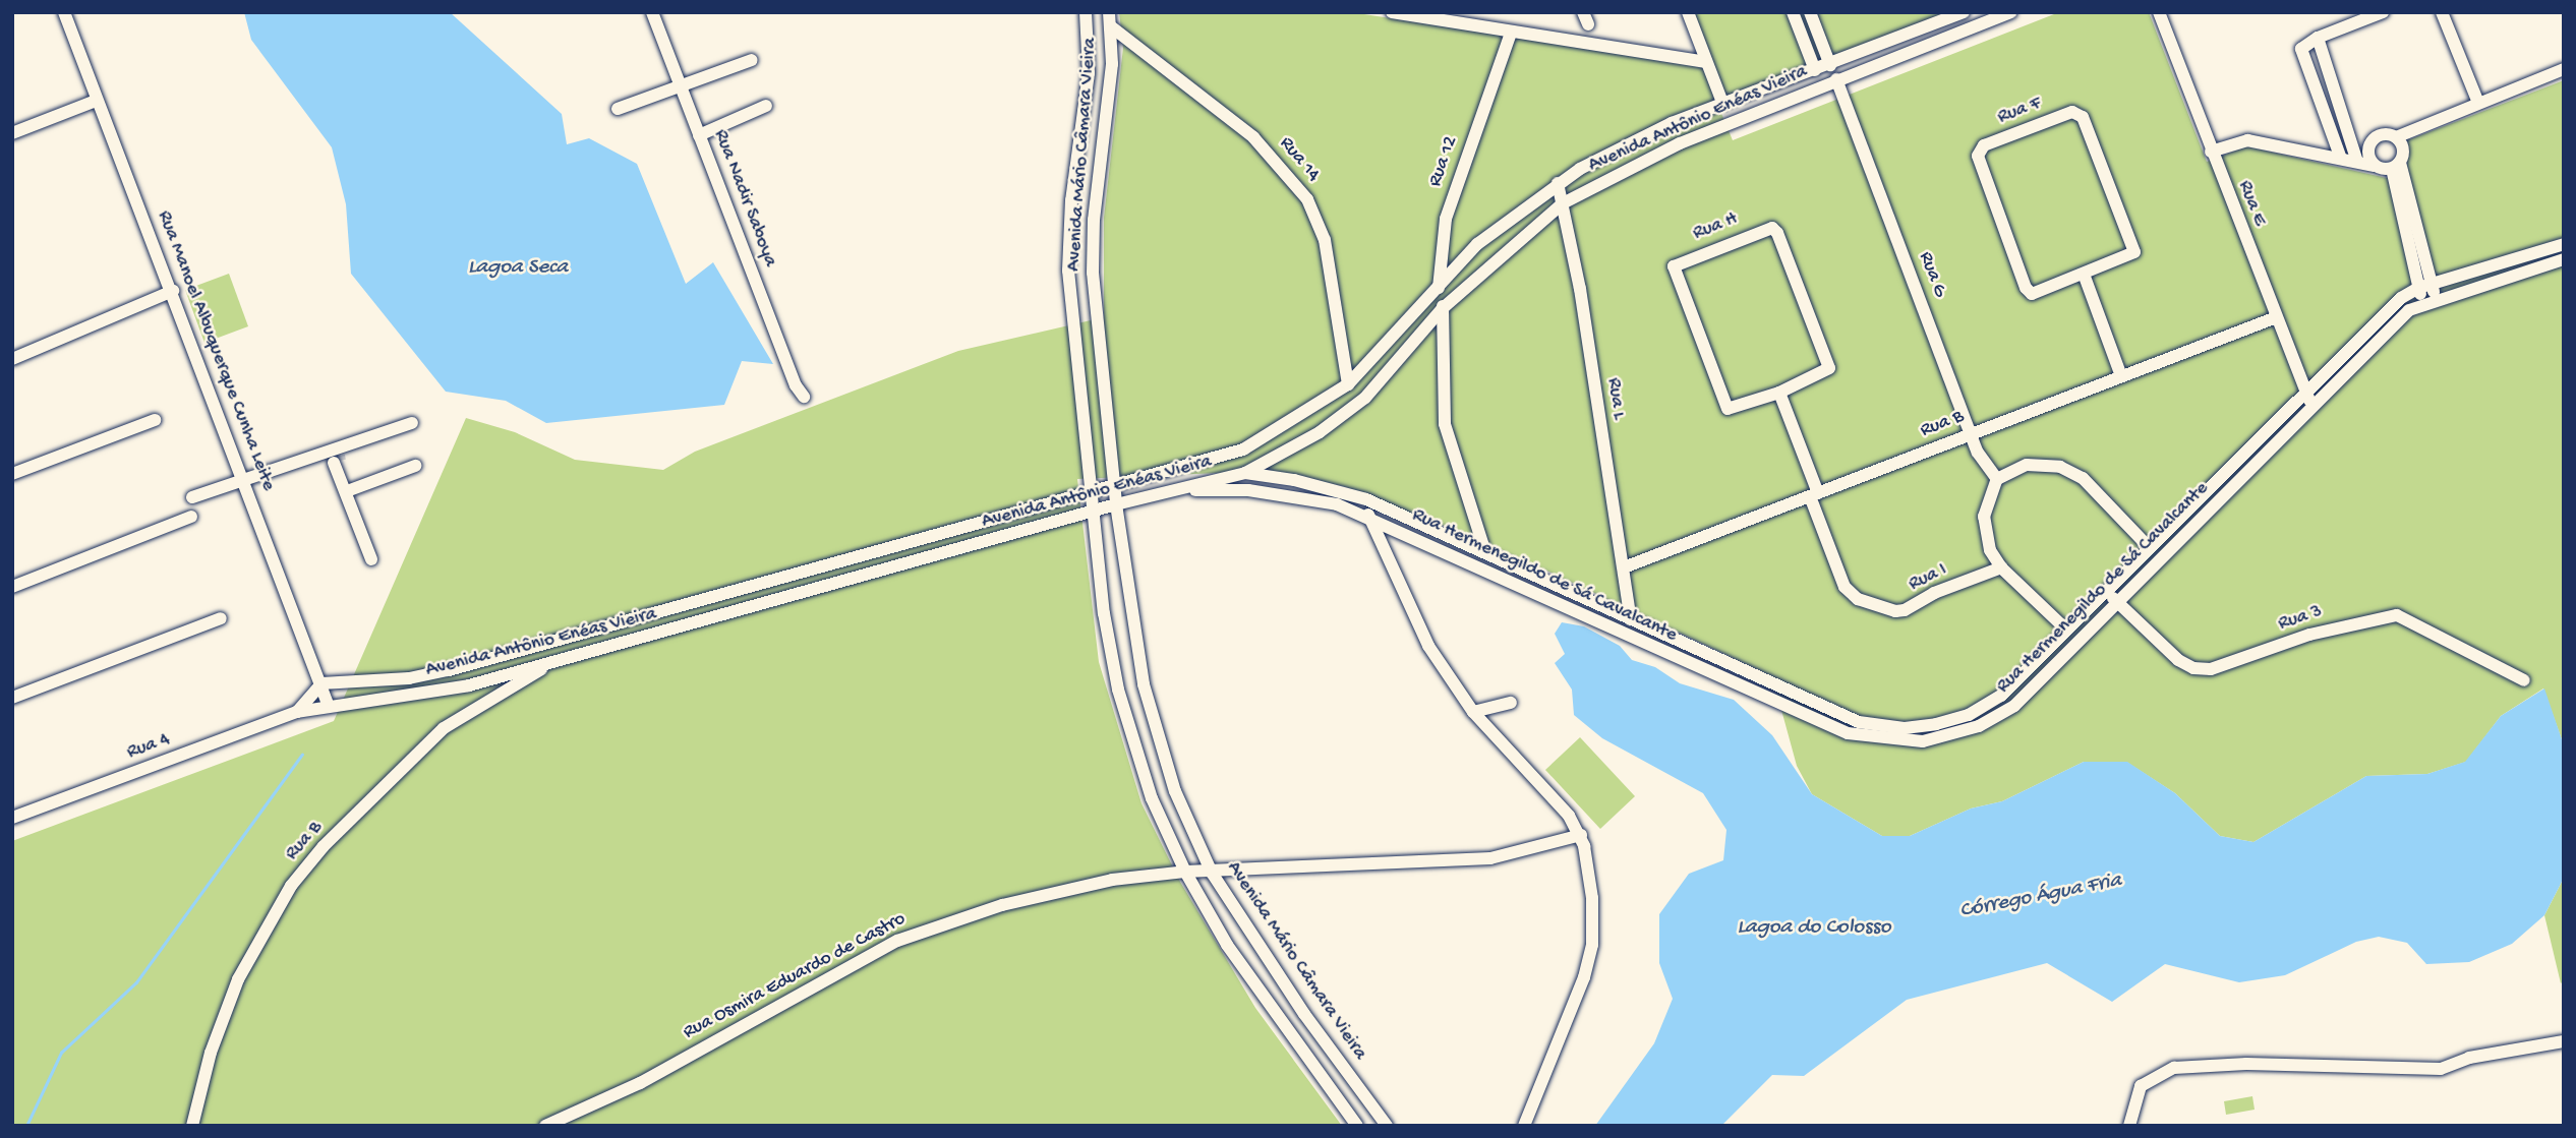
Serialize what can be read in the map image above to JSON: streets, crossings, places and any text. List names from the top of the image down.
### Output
{
  "streets": {
    "street": [
      "Rua F",
      "Avenida Antônio Enéas Vieira",
      "Avenida Mário Câmara Vieira",
      "Rua 14",
      "Rua 12",
      "Rua Nadir Saboya",
      "Rua E",
      "Rua H",
      "Rua G",
      "Rua Manoel Albuquerque Cunha Leite",
      "Rua L",
      "Rua B",
      "Rua Hermenegildo de Sá Cavalcante",
      "Rua I",
      "Rua 3",
      "Rua 4",
      "Rua Osmira Eduardo de Castro"
    ]
  },
  "crossings": [
    ["Avenida Antônio Enéas Vieira", "Avenida Mário Câmara Vieira"],
    ["Avenida Antônio Enéas Vieira", "Rua 14"],
    ["Avenida Antônio Enéas Vieira", "Rua 12"],
    ["Avenida Antônio Enéas Vieira", "Rua G"],
    ["Avenida Antônio Enéas Vieira", "Rua Manoel Albuquerque Cunha Leite"],
    ["Avenida Antônio Enéas Vieira", "Rua L"],
    ["Avenida Antônio Enéas Vieira", "Rua B"],
    ["Avenida Antônio Enéas Vieira", "Rua Hermenegildo de Sá Cavalcante"],
    ["Avenida Antônio Enéas Vieira", "Rua 4"],
    ["Avenida Mário Câmara Vieira", "Rua 14"],
    ["Avenida Mário Câmara Vieira", "Rua Osmira Eduardo de Castro"],
    ["Rua 12", "Rua Hermenegildo de Sá Cavalcante"],
    ["Rua E", "Rua B"],
    ["Rua E", "Rua Hermenegildo de Sá Cavalcante"],
    ["Rua G", "Rua B"],
    ["Rua L", "Rua B"],
    ["Rua L", "Rua Hermenegildo de Sá Cavalcante"],
    ["Rua B", "Rua I"],
    ["Rua Hermenegildo de Sá Cavalcante", "Rua 3"]
  ],
  "water": ["Lagoa Seca", "Córrego Água Fria", "Lagoa do Colosso"]
}
